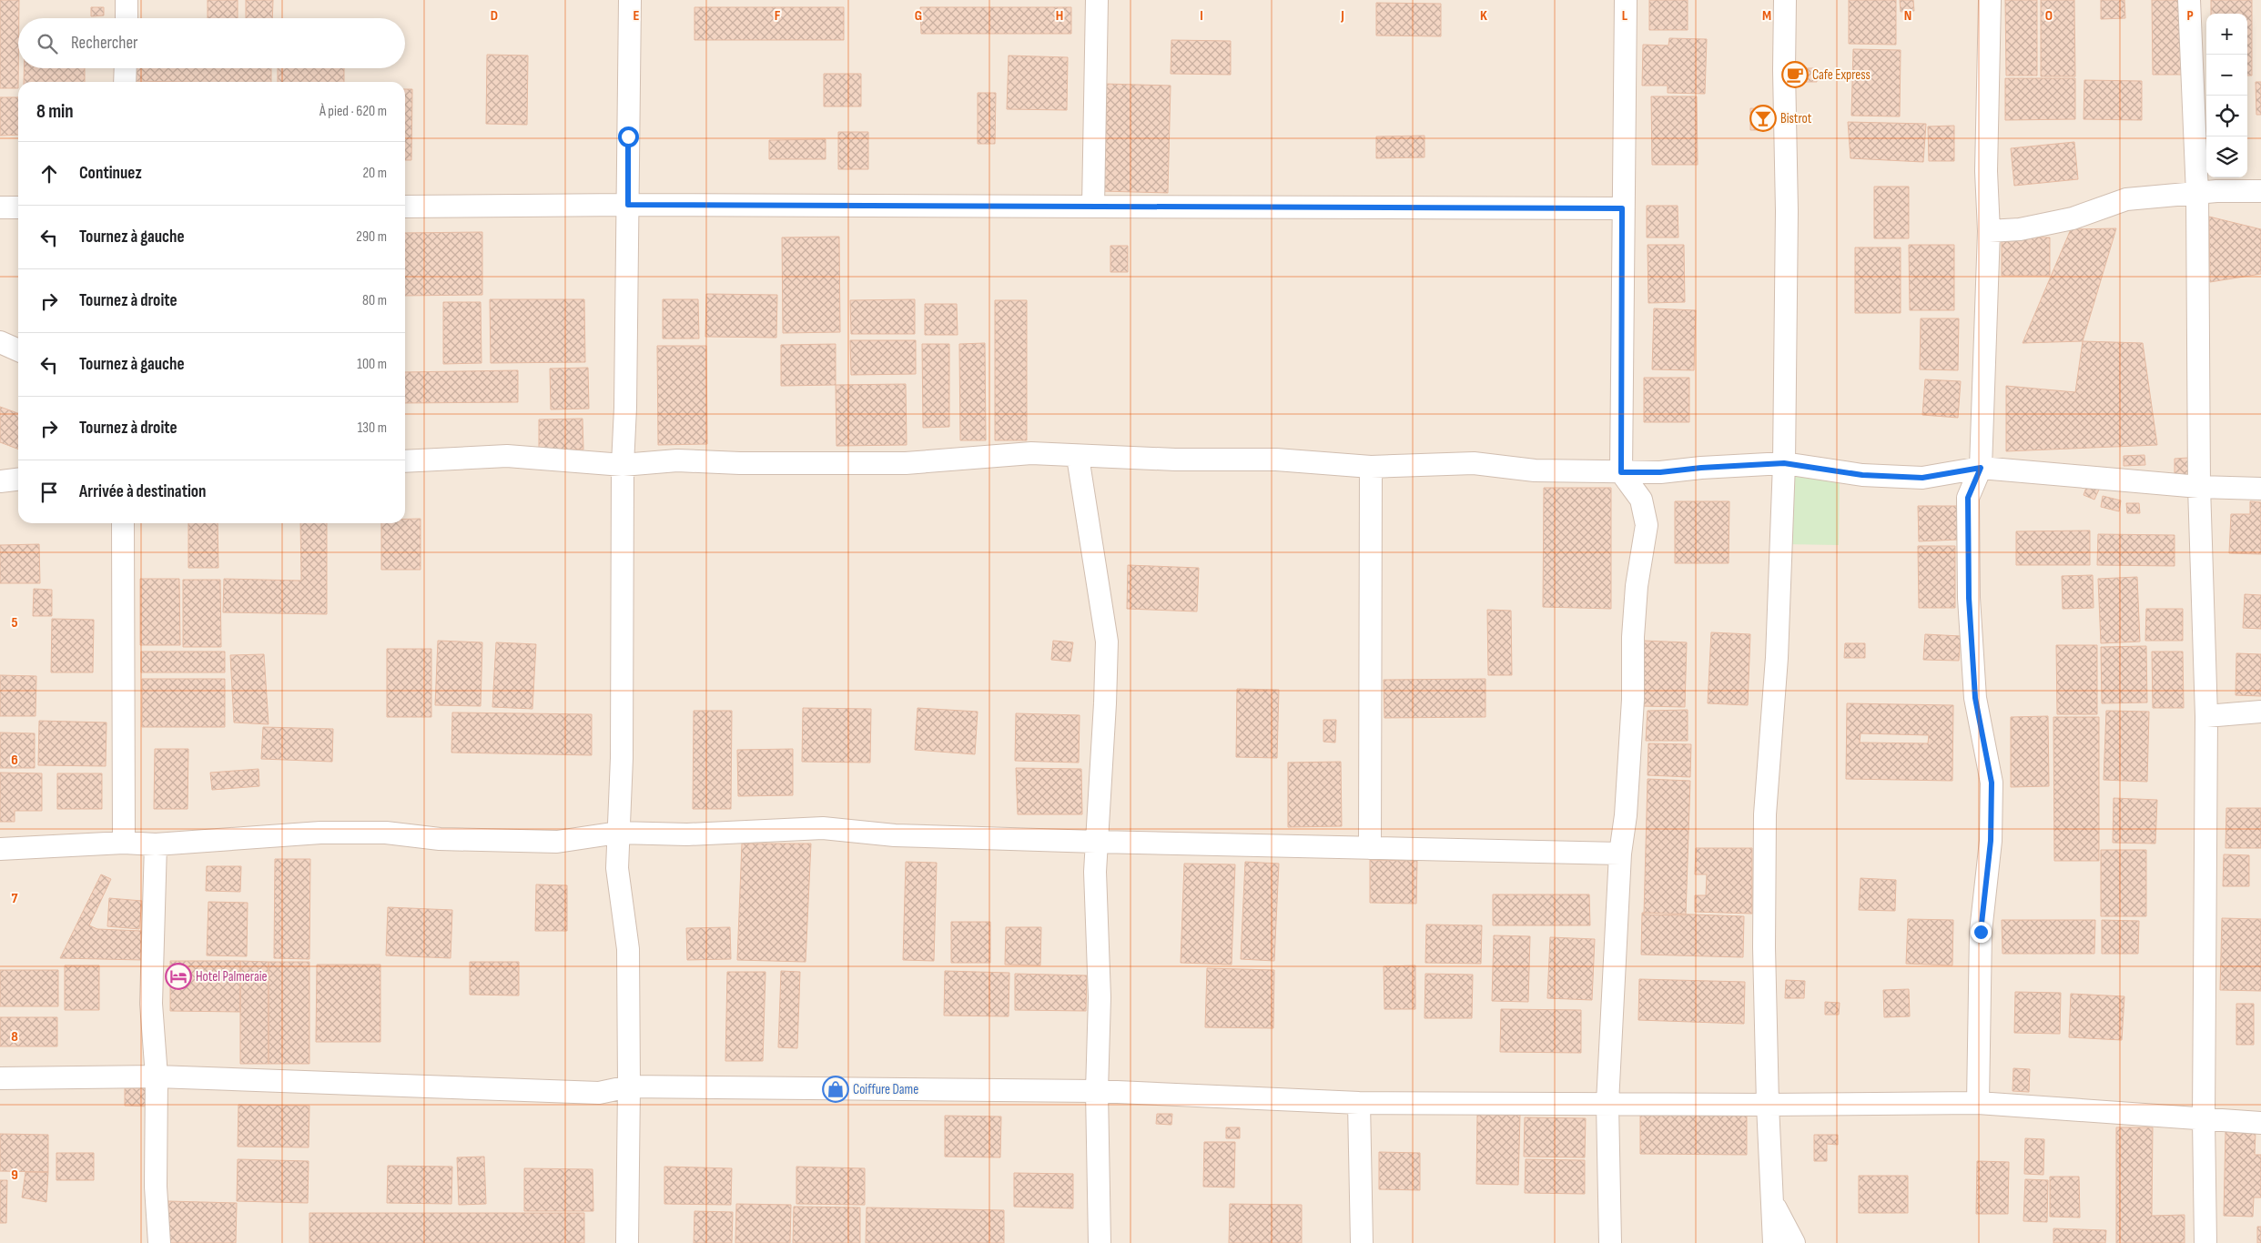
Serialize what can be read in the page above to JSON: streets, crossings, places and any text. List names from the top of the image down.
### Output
{
  "places": {
    "cafe": ["Cafe Express"],
    "bar": ["Bistrot"],
    "hotel": ["Hotel Palmeraie"],
    "shop": ["Coiffure Dame"]
  },
  "page": {
    "map_buttons": ["+", "−"],
    "search": "Rechercher",
    "heading": ["8 min", "À pied · 620 m"],
    "list": [
      ["Continuez", "20 m"],
      ["Tournez à gauche", "290 m"],
      ["Tournez à droite", "80 m"],
      ["Tournez à gauche", "100 m"],
      ["Tournez à droite", "130 m"],
      "Arrivée à destination"
    ]
  },
  "grid": {
    "columns": [
      "D",
      "E",
      "F",
      "G",
      "H",
      "I",
      "J",
      "K",
      "L",
      "M",
      "N",
      "O",
      "P"
    ],
    "rows": [
      "5",
      "6",
      "7",
      "8",
      "9"
    ]
  }
}
